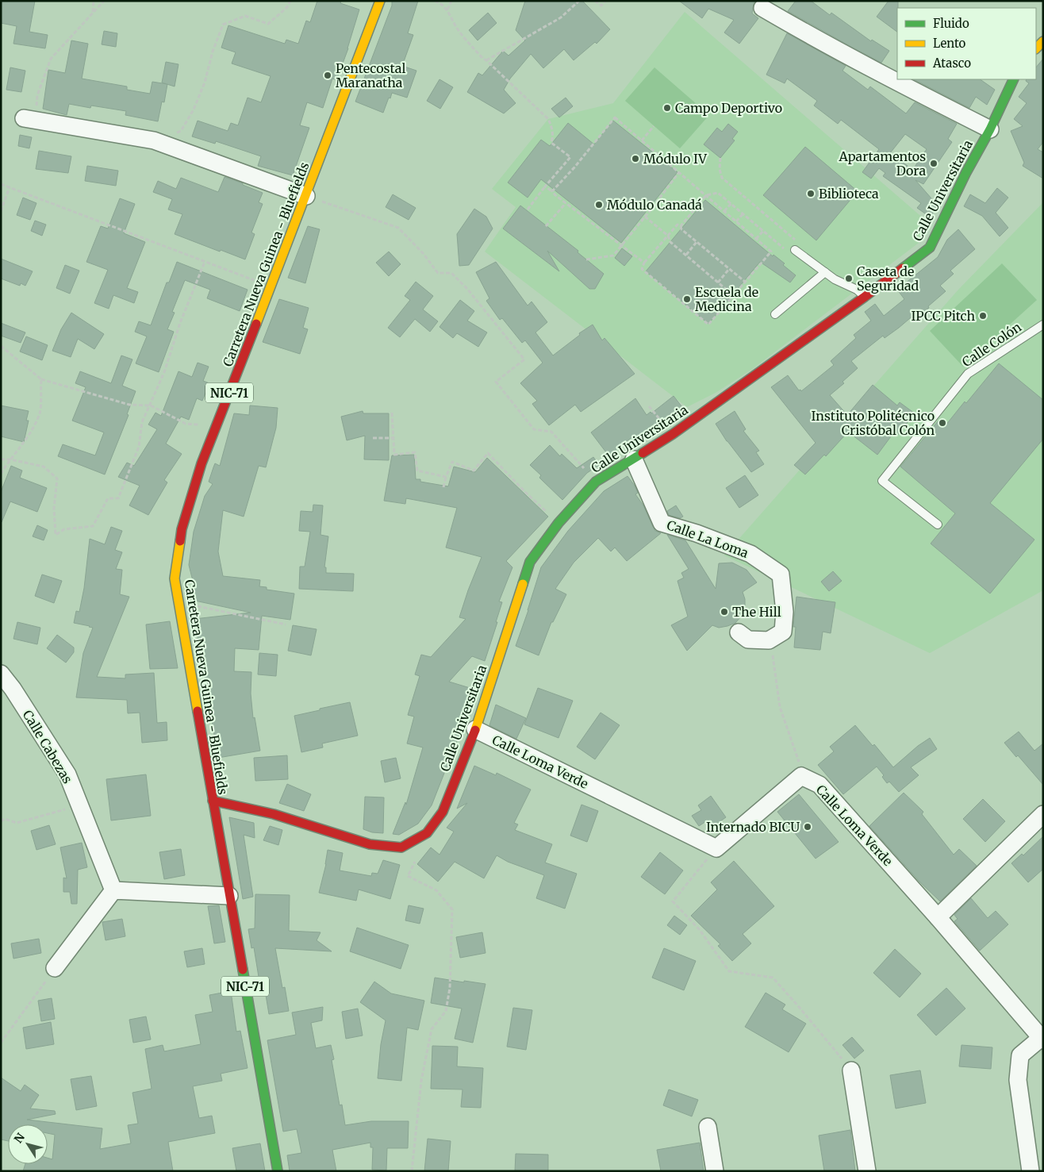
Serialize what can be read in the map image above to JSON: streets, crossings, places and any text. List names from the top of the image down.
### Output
{
  "streets": {
    "main road": ["Calle Universitaria", "Carretera Nueva Guinea - Bluefields", "NIC-71"],
    "street": ["Calle La Loma", "Calle Cabezas", "Calle Loma Verde"],
    "lane": ["Calle Colón"]
  },
  "crossings": [
    ["Calle Universitaria", "Carretera Nueva Guinea - Bluefields"],
    ["Calle Universitaria", "Calle La Loma"],
    ["Calle Universitaria", "Calle Loma Verde"]
  ],
  "places": [
    "Pentecostal Maranatha",
    "Campo Deportivo",
    "Módulo IV",
    "Apartamentos Dora",
    "Biblioteca",
    "Módulo Canadá",
    "Caseta de Seguridad",
    "Escuela de Medicina",
    "IPCC Pitch",
    "Instituto Politécnico Cristóbal Colón",
    "The Hill",
    "Internado BICU"
  ],
  "legend": ["Fluido", "Lento", "Atasco"],
  "north": "top left"
}
